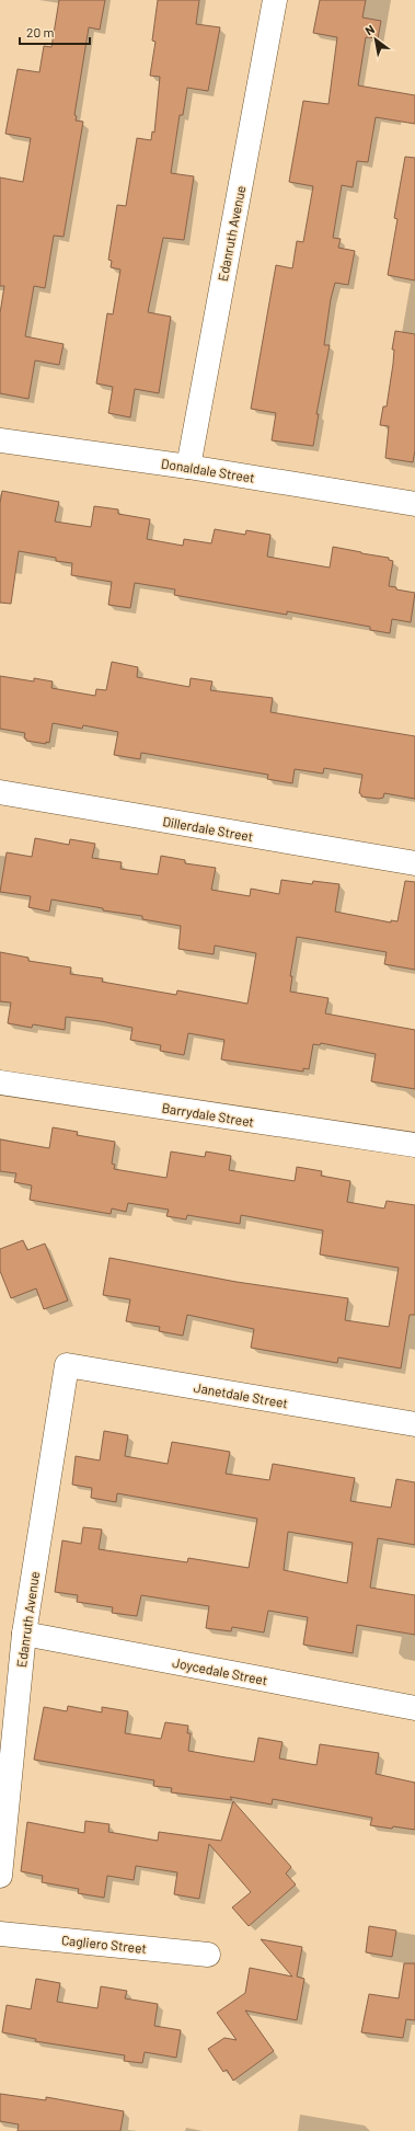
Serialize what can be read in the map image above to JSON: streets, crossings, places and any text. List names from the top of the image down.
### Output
{
  "streets": {
    "street": [
      "Edanruth Avenue",
      "Donaldale Street",
      "Dillerdale Street",
      "Barrydale Street",
      "Janetdale Street",
      "Joycedale Street",
      "Cagliero Street"
    ]
  },
  "crossings": [
    ["Edanruth Avenue", "Donaldale Street"],
    ["Edanruth Avenue", "Janetdale Street"],
    ["Edanruth Avenue", "Joycedale Street"]
  ],
  "scale_bar": "20 m",
  "north": "top left"
}
